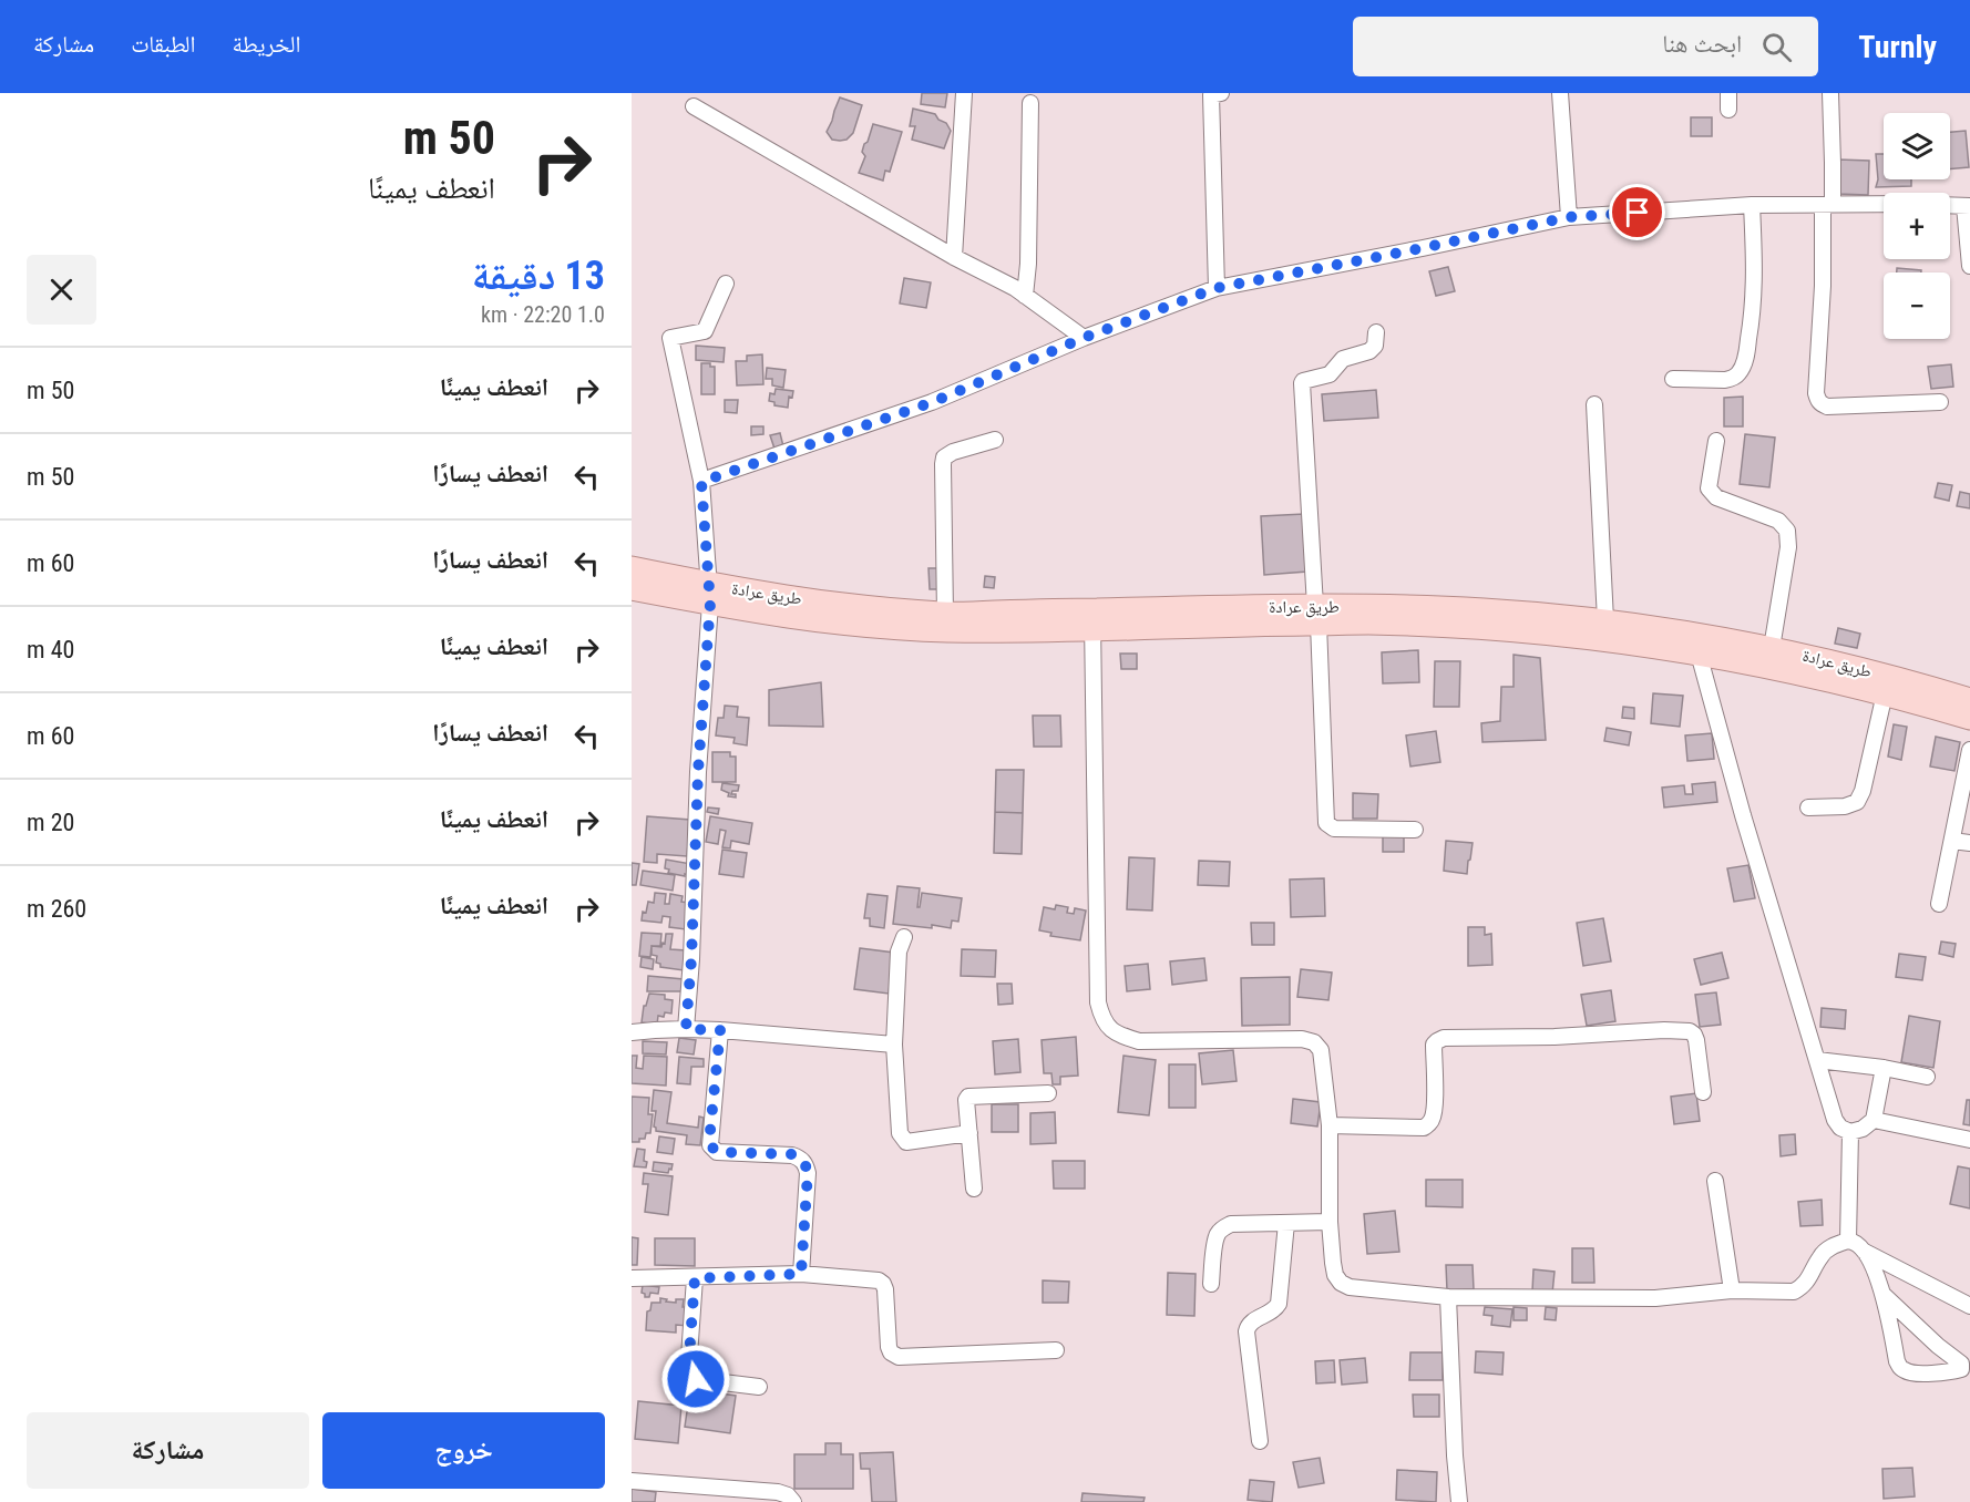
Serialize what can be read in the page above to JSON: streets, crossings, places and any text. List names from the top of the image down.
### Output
{
  "streets": {
    "main road": ["طريق عرادة"]
  },
  "page": {
    "header": "Turnly",
    "search": "ابحث هنا",
    "nav": ["الخريطة", "الطبقات", "مشاركة"],
    "turn": ["50 m", "انعطف يمينًا"],
    "map_buttons": ["+", "−"],
    "heading": ["13 دقيقة", "1.0 km · 22:20"],
    "list": [
      {
        "name": "انعطف يمينًا",
        "value": "50 m"
      },
      {
        "name": "انعطف يسارًا",
        "value": "50 m"
      },
      {
        "name": "انعطف يسارًا",
        "value": "60 m"
      },
      {
        "name": "انعطف يمينًا",
        "value": "40 m"
      },
      {
        "name": "انعطف يسارًا",
        "value": "60 m"
      },
      {
        "name": "انعطف يمينًا",
        "value": "20 m"
      },
      {
        "name": "انعطف يمينًا",
        "value": "260 m"
      }
    ],
    "buttons": ["خروج", "مشاركة"]
  }
}
